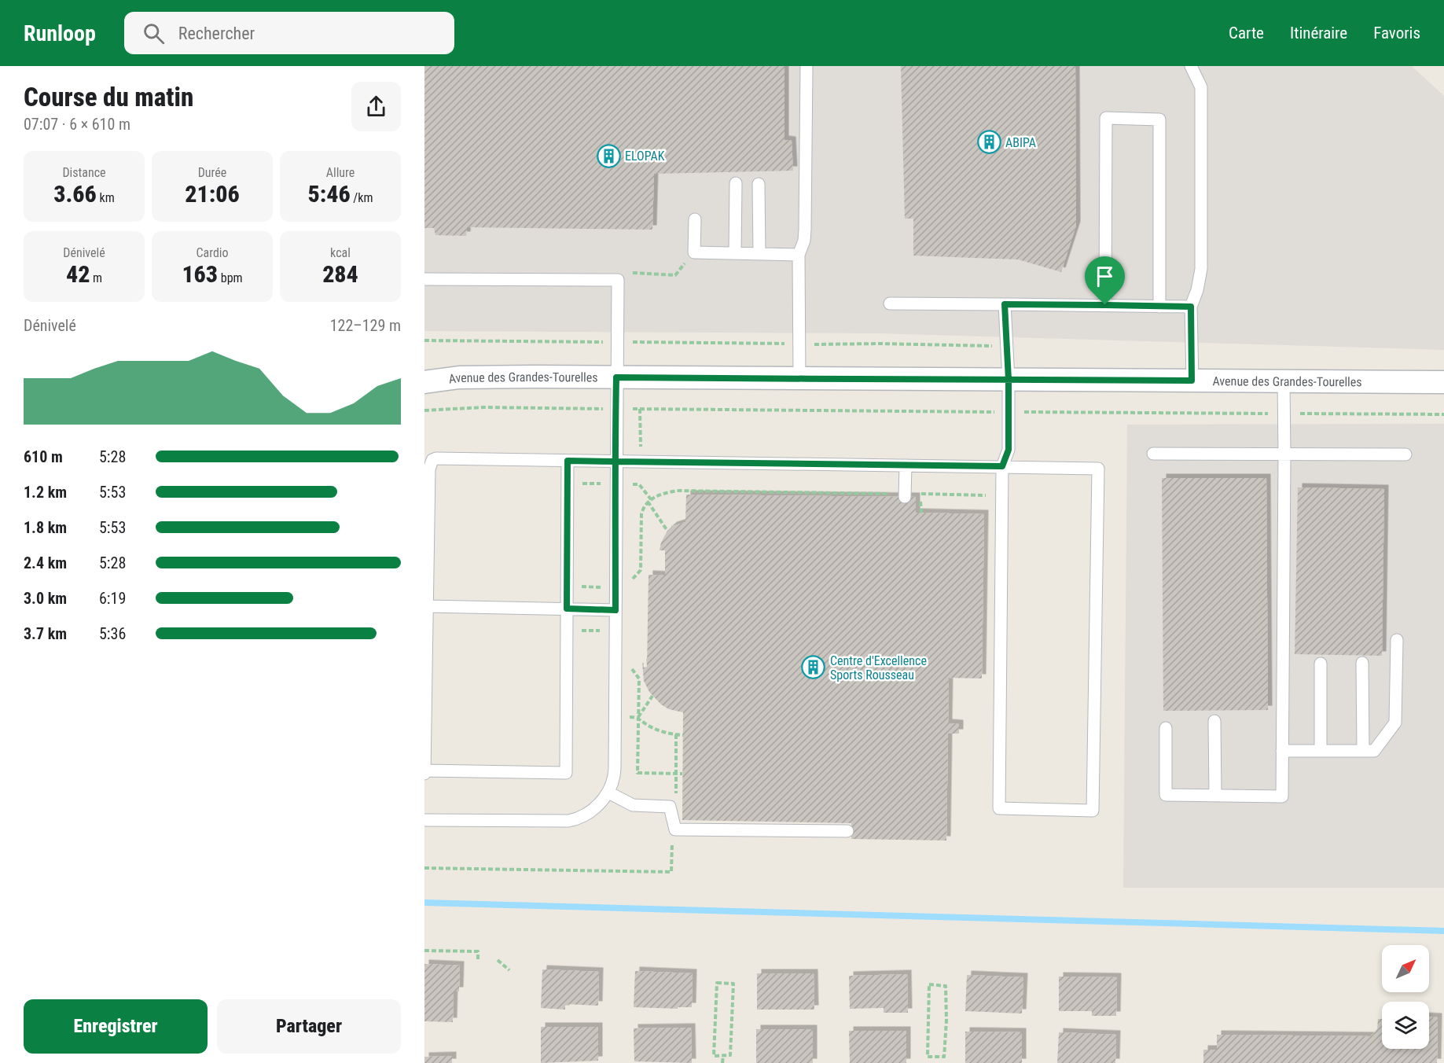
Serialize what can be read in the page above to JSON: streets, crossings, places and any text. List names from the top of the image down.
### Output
{
  "streets": {
    "street": ["Avenue des Grandes-Tourelles"]
  },
  "places": {
    "building": ["ABIPA", "ELOPAK", "Centre d'Excellence Sports Rousseau"]
  },
  "north": "top right",
  "page": {
    "header": "Runloop",
    "search": "Rechercher",
    "nav": ["Carte", "Itinéraire", "Favoris"],
    "heading": ["Course du matin", "07:07 · 6 × 610 m"],
    "stats": [
      ["Distance", "3.66 km"],
      ["Durée", "21:06"],
      ["Allure", "5:46 /km"],
      ["Dénivelé", "42 m"],
      ["Cardio", "163 bpm"],
      ["kcal", "284"]
    ],
    "chart": ["Dénivelé", "122–129 m"],
    "list": [
      {
        "name": "610 m",
        "note": "5:28"
      },
      {
        "name": "1.2 km",
        "note": "5:53"
      },
      {
        "name": "1.8 km",
        "note": "5:53"
      },
      {
        "name": "2.4 km",
        "note": "5:28"
      },
      {
        "name": "3.0 km",
        "note": "6:19"
      },
      {
        "name": "3.7 km",
        "note": "5:36"
      }
    ],
    "buttons": ["Enregistrer", "Partager"]
  }
}
